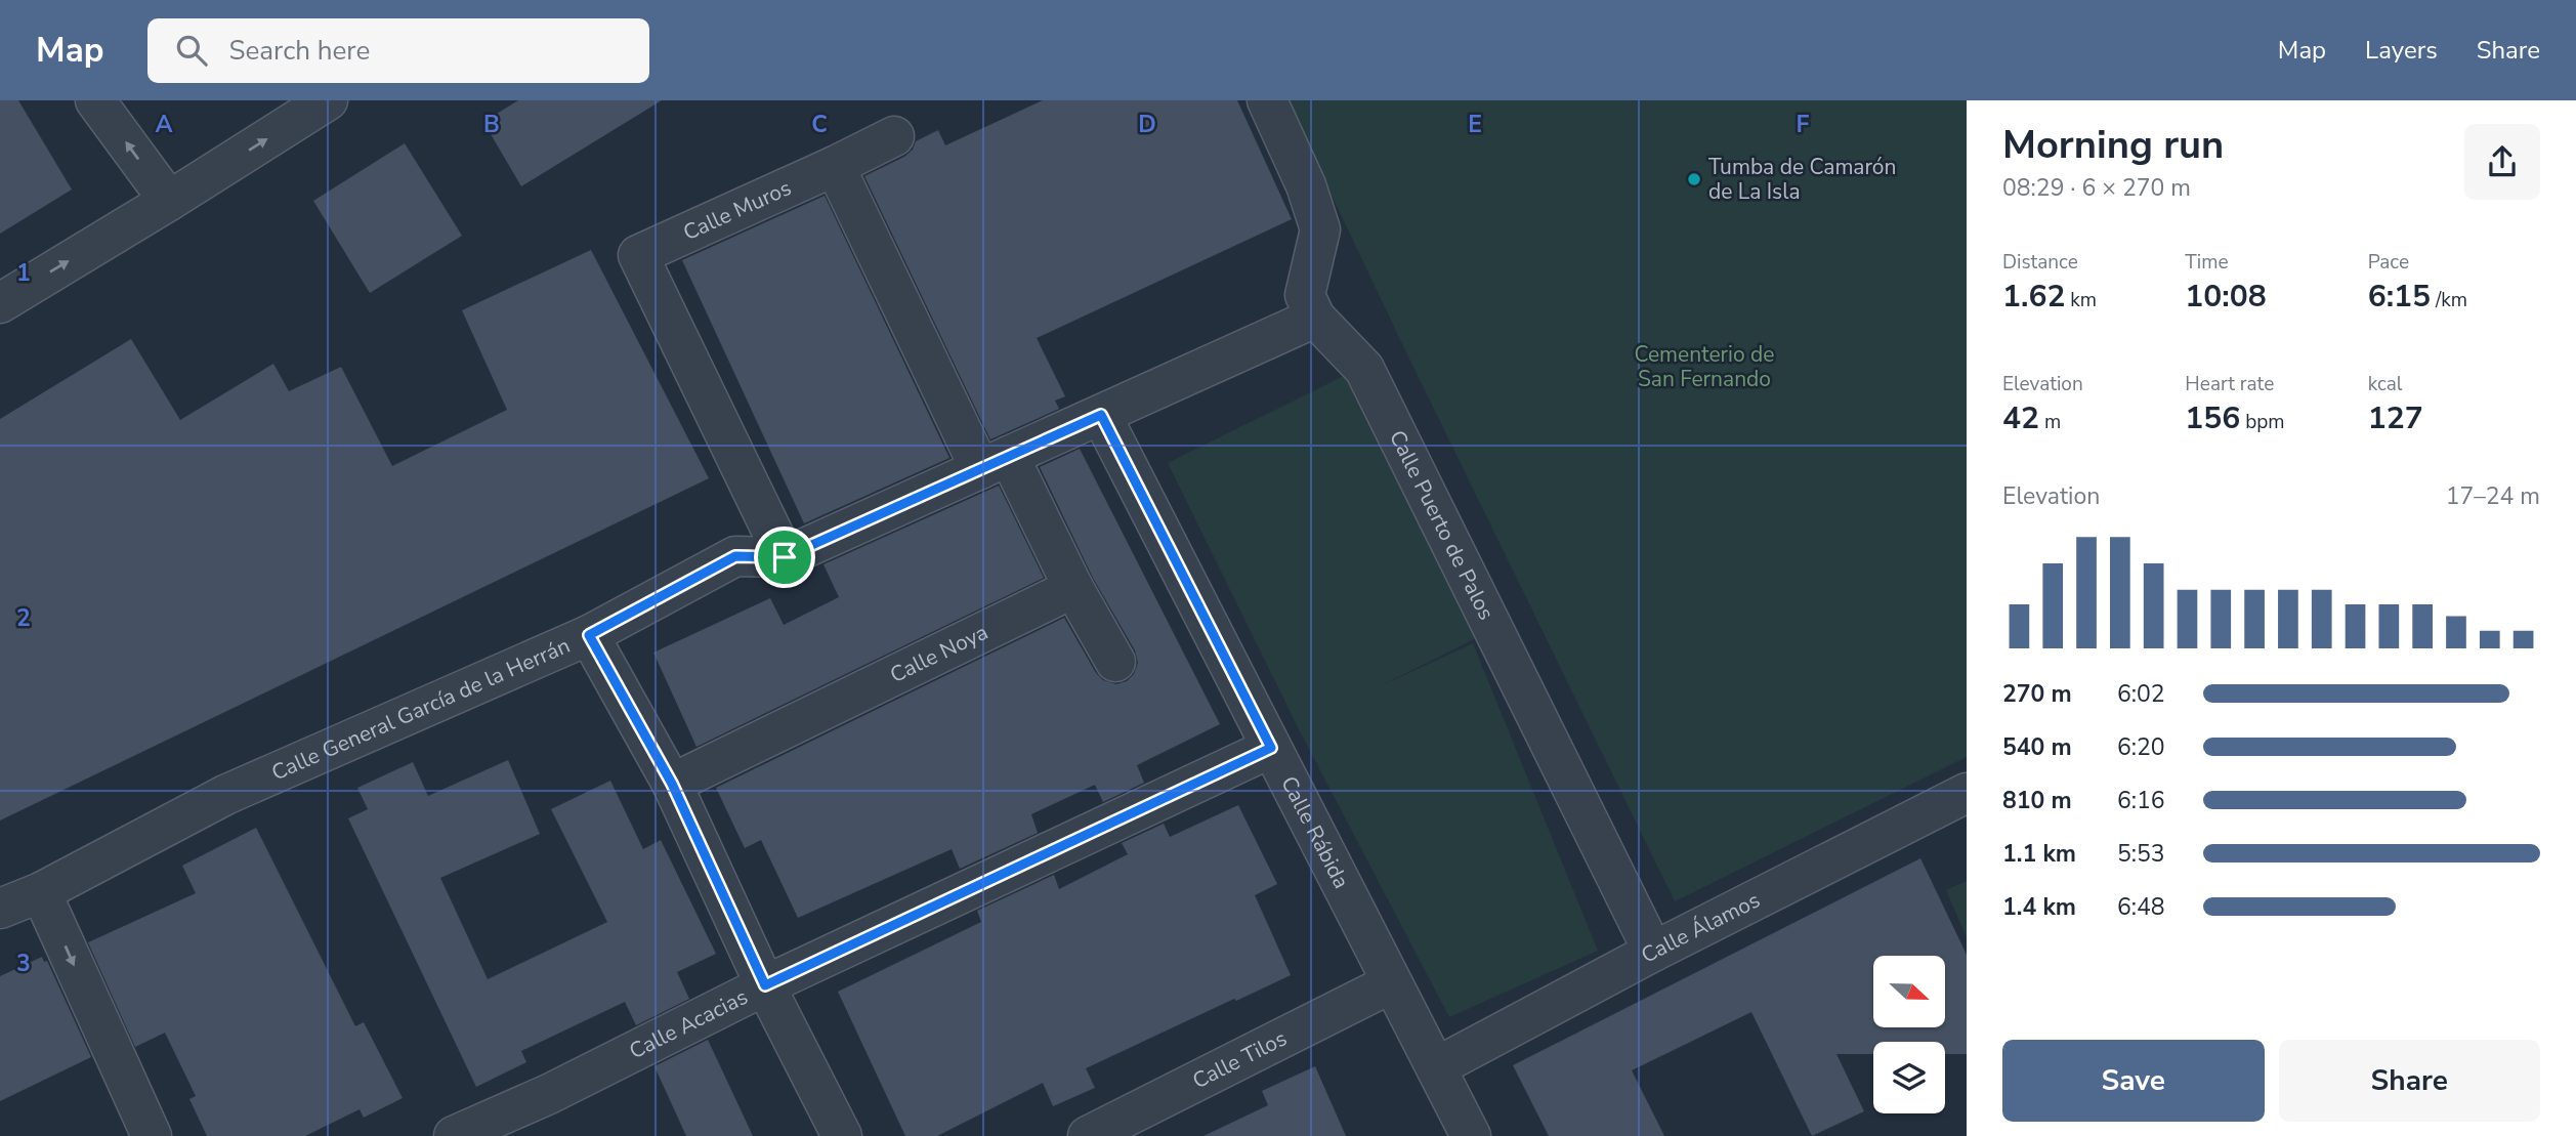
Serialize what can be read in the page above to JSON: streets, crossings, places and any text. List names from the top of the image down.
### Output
{
  "streets": {
    "street": [
      "Calle Muros",
      "Calle Puerto de Palos",
      "Calle Noya",
      "Calle General García de la Herrán",
      "Calle Rábida",
      "Calle Álamos",
      "Calle Acacias",
      "Calle Tilos"
    ]
  },
  "crossings": [
    ["Calle Muros", "Calle General García de la Herrán"],
    ["Calle Puerto de Palos", "Calle General García de la Herrán"],
    ["Calle Puerto de Palos", "Calle Álamos"],
    ["Calle General García de la Herrán", "Calle Rábida"],
    ["Calle Rábida", "Calle Álamos"],
    ["Calle Rábida", "Calle Acacias"],
    ["Calle Rábida", "Calle Tilos"]
  ],
  "parks": ["Cementerio de San Fernando"],
  "places": ["Tumba de Camarón de La Isla"],
  "north": "right",
  "page": {
    "header": "Map",
    "search": "Search here",
    "nav": ["Map", "Layers", "Share"],
    "heading": ["Morning run", "08:29 · 6 × 270 m"],
    "stats": [
      ["Distance", "1.62 km"],
      ["Time", "10:08"],
      ["Pace", "6:15 /km"],
      ["Elevation", "42 m"],
      ["Heart rate", "156 bpm"],
      ["kcal", "127"]
    ],
    "chart": ["Elevation", "17–24 m"],
    "list": [
      {
        "name": "270 m",
        "note": "6:02"
      },
      {
        "name": "540 m",
        "note": "6:20"
      },
      {
        "name": "810 m",
        "note": "6:16"
      },
      {
        "name": "1.1 km",
        "note": "5:53"
      },
      {
        "name": "1.4 km",
        "note": "6:48"
      }
    ],
    "buttons": ["Save", "Share"]
  },
  "grid": {
    "columns": [
      "A",
      "B",
      "C",
      "D",
      "E",
      "F"
    ],
    "rows": ["1", "2", "3"]
  }
}
